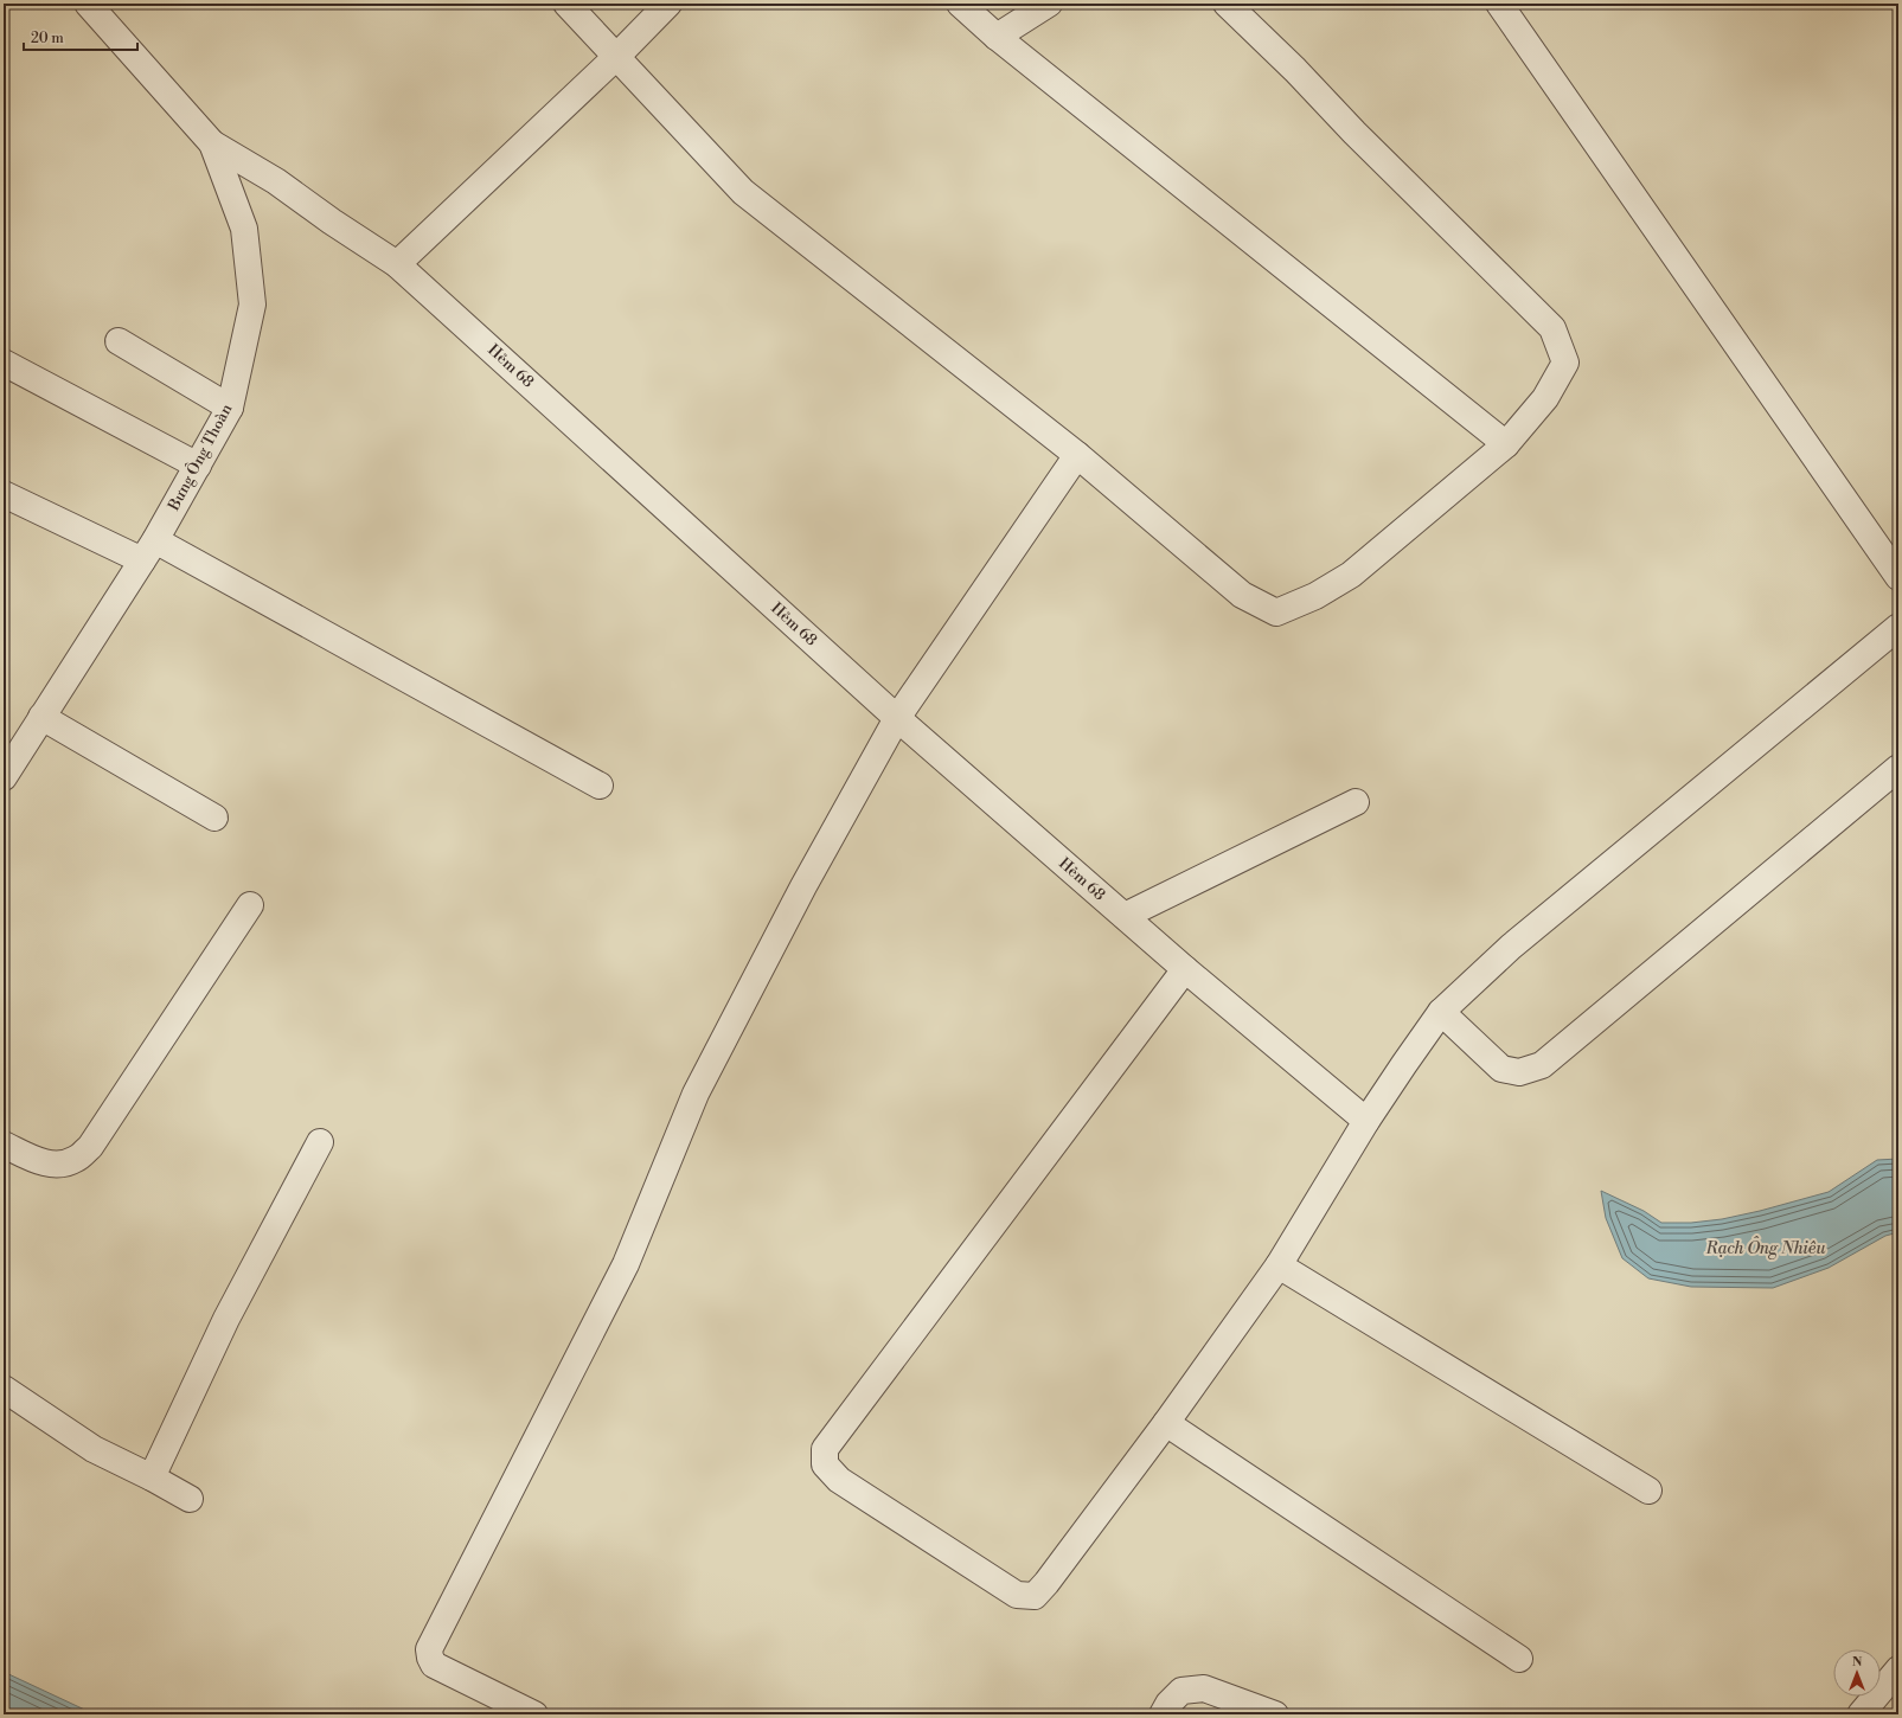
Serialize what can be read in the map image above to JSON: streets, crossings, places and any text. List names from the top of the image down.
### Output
{
  "streets": {
    "street": ["Hẻm 68", "Bưng Ông Thoàn"]
  },
  "crossings": [
    ["Hẻm 68", "Bưng Ông Thoàn"]
  ],
  "water": ["Rạch Ông Nhiêu"],
  "scale_bar": "20 m",
  "north": "top"
}
